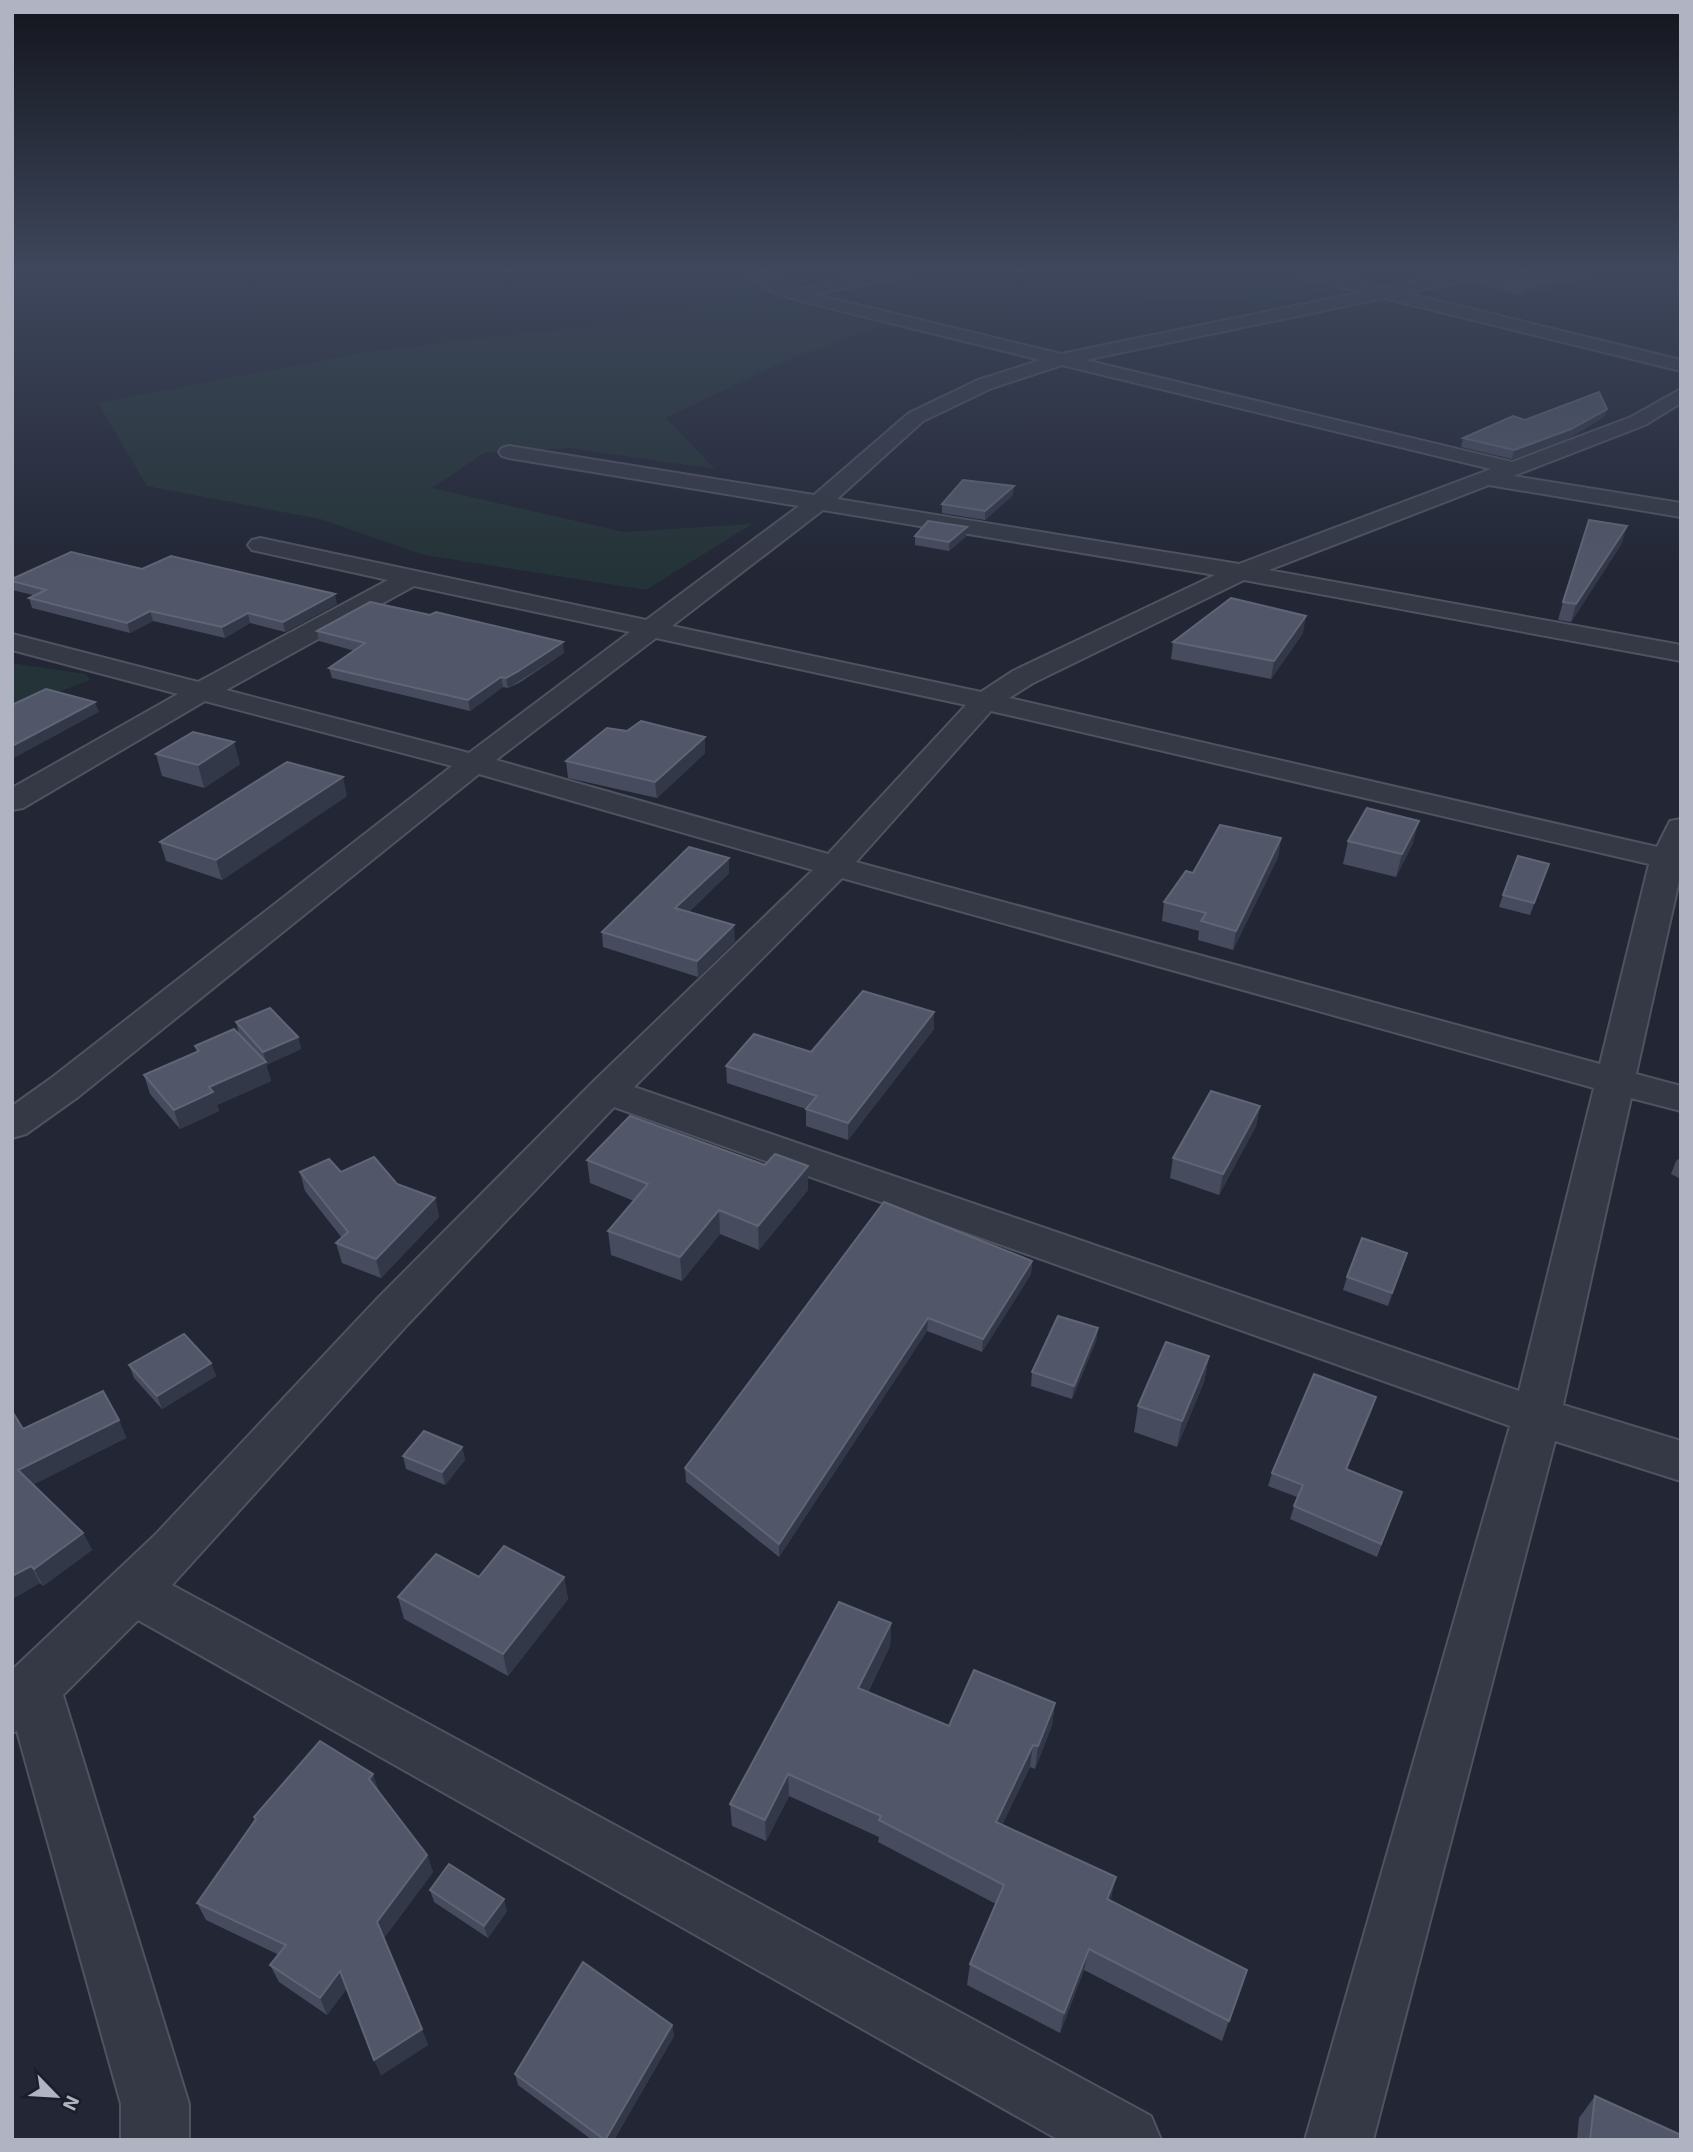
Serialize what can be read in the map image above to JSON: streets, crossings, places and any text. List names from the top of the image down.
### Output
{
  "north": "bottom right"
}
